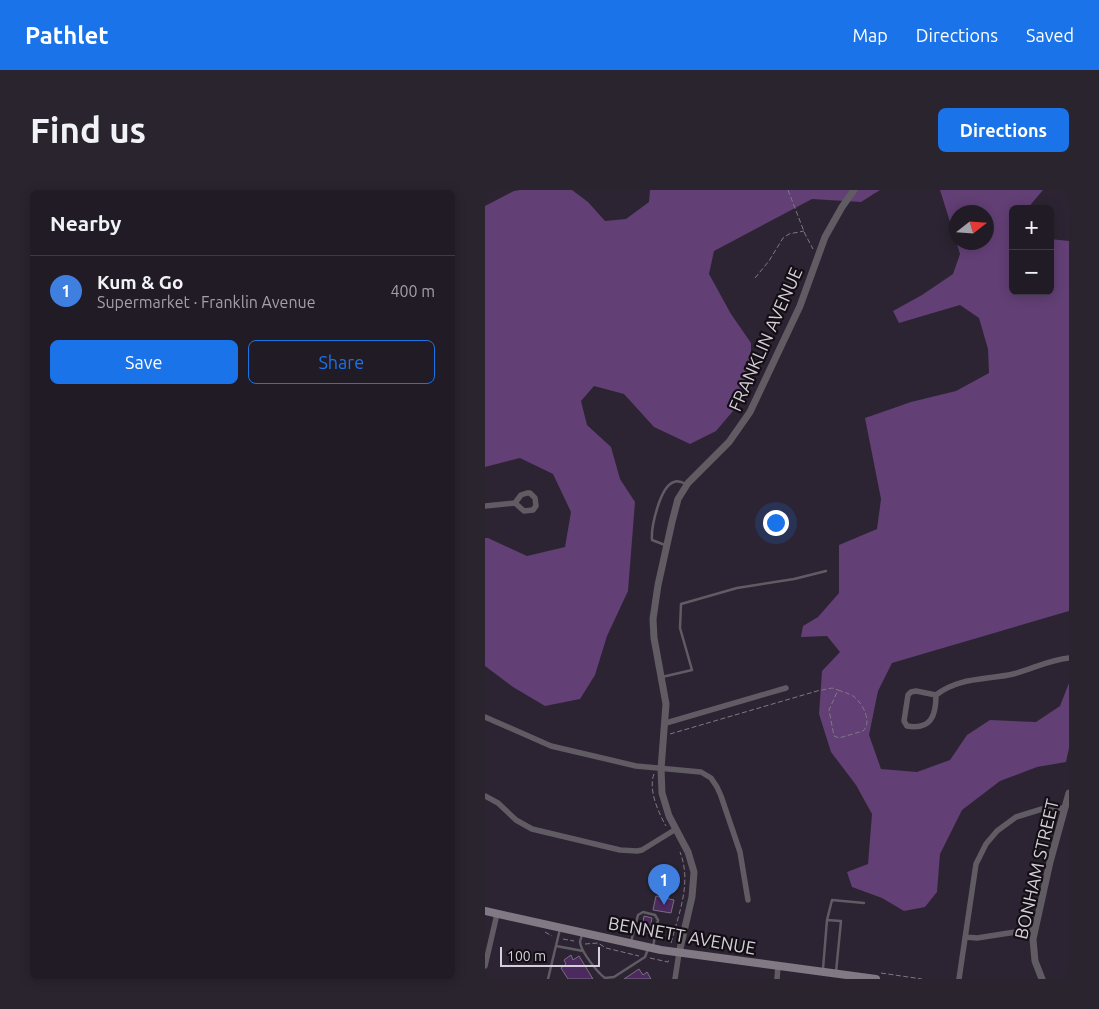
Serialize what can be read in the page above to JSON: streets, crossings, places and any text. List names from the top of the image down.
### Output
{
  "streets": {
    "main road": ["BENNETT AVENUE"],
    "street": ["FRANKLIN AVENUE", "BONHAM STREET"]
  },
  "crossings": [
    ["FRANKLIN AVENUE", "BENNETT AVENUE"]
  ],
  "scale_bar": "100 m",
  "north": "right",
  "page": {
    "header": "Pathlet",
    "nav": ["Map", "Directions", "Saved"],
    "buttons": [
      "Directions",
      ["Save", "Share"]
    ],
    "title": "Find us",
    "heading": "Nearby",
    "map_buttons": ["+", "−"],
    "list": [
      {
        "mark": "1",
        "name": "Kum & Go",
        "note": "Supermarket · Franklin Avenue",
        "value": "400 m"
      }
    ],
    "pins": "1",
    "scale": "100 m"
  }
}
